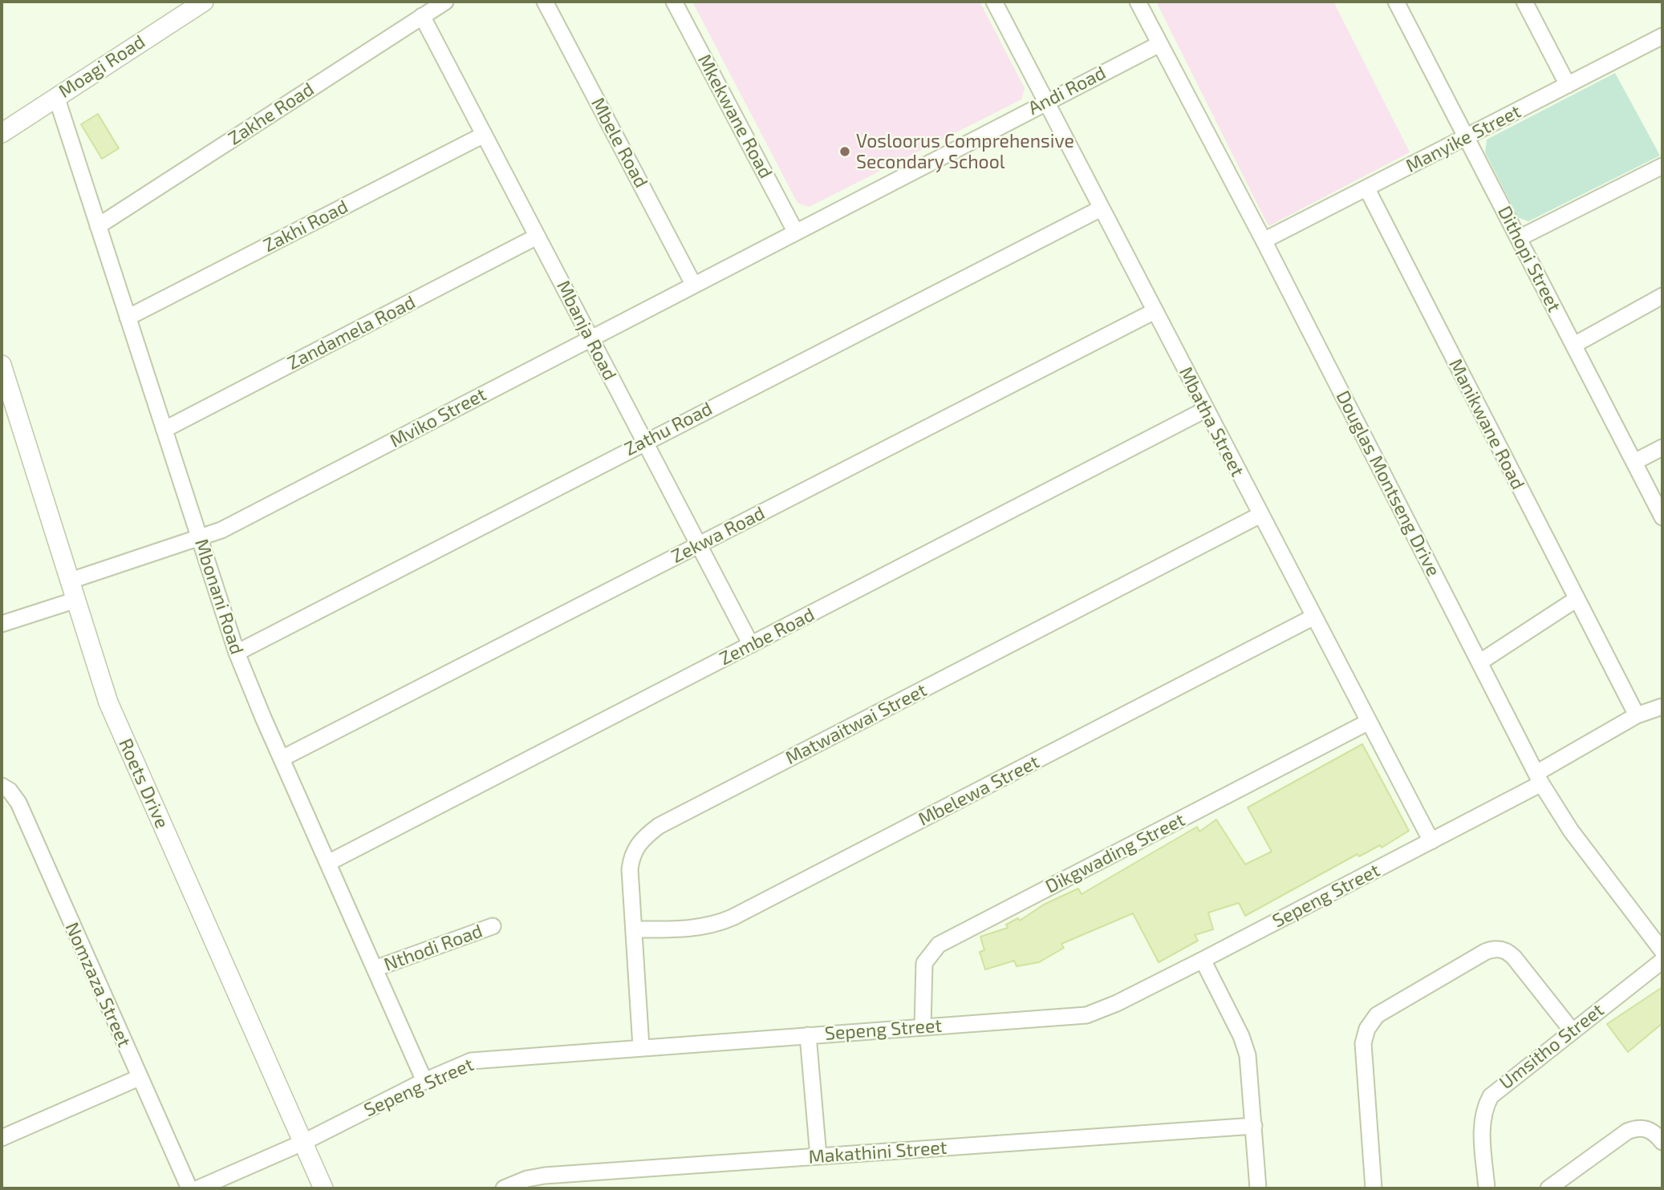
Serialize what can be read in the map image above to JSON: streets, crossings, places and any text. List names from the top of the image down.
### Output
{
  "streets": {
    "street": [
      "Moagi Road",
      "Andi Road",
      "Zakhe Road",
      "Mkekwane Road",
      "Manyike Street",
      "Mbele Road",
      "Zakhi Road",
      "Dithopi Street",
      "Mbanja Road",
      "Zandamela Road",
      "Mviko Street",
      "Mbatha Street",
      "Manikwane Road",
      "Zathu Road",
      "Douglas Montseng Drive",
      "Zekwa Road",
      "Mbonani Road",
      "Zembe Road",
      "Matwaitwai Street",
      "Roets Drive",
      "Mbelewa Street",
      "Dikgwading Street",
      "Sepeng Street",
      "Nthodi Road",
      "Nomzaza Street",
      "Umsitho Street",
      "Makathini Street"
    ]
  },
  "crossings": [
    ["Moagi Road", "Mbonani Road"],
    ["Andi Road", "Mkekwane Road"],
    ["Andi Road", "Mviko Street"],
    ["Andi Road", "Mbatha Street"],
    ["Andi Road", "Douglas Montseng Drive"],
    ["Zakhe Road", "Mbanja Road"],
    ["Zakhe Road", "Mbonani Road"],
    ["Mkekwane Road", "Mviko Street"],
    ["Manyike Street", "Dithopi Street"],
    ["Manyike Street", "Manikwane Road"],
    ["Manyike Street", "Douglas Montseng Drive"],
    ["Mbele Road", "Mviko Street"],
    ["Zakhi Road", "Mbanja Road"],
    ["Zakhi Road", "Mbonani Road"],
    ["Mbanja Road", "Zandamela Road"],
    ["Mbanja Road", "Mviko Street"],
    ["Mbanja Road", "Zathu Road"],
    ["Mbanja Road", "Zekwa Road"],
    ["Mbanja Road", "Zembe Road"],
    ["Zandamela Road", "Mbonani Road"],
    ["Mviko Street", "Mbonani Road"],
    ["Mviko Street", "Roets Drive"],
    ["Mbatha Street", "Zathu Road"],
    ["Mbatha Street", "Zekwa Road"],
    ["Mbatha Street", "Zembe Road"],
    ["Mbatha Street", "Matwaitwai Street"],
    ["Mbatha Street", "Mbelewa Street"],
    ["Mbatha Street", "Dikgwading Street"],
    ["Mbatha Street", "Sepeng Street"],
    ["Manikwane Road", "Sepeng Street"],
    ["Zathu Road", "Mbonani Road"],
    ["Douglas Montseng Drive", "Sepeng Street"],
    ["Zekwa Road", "Mbonani Road"],
    ["Mbonani Road", "Zembe Road"],
    ["Mbonani Road", "Sepeng Street"],
    ["Mbonani Road", "Nthodi Road"],
    ["Matwaitwai Street", "Mbelewa Street"],
    ["Matwaitwai Street", "Sepeng Street"],
    ["Roets Drive", "Sepeng Street"],
    ["Dikgwading Street", "Sepeng Street"]
  ],
  "places": ["Vosloorus Comprehensive Secondary School"]
}
